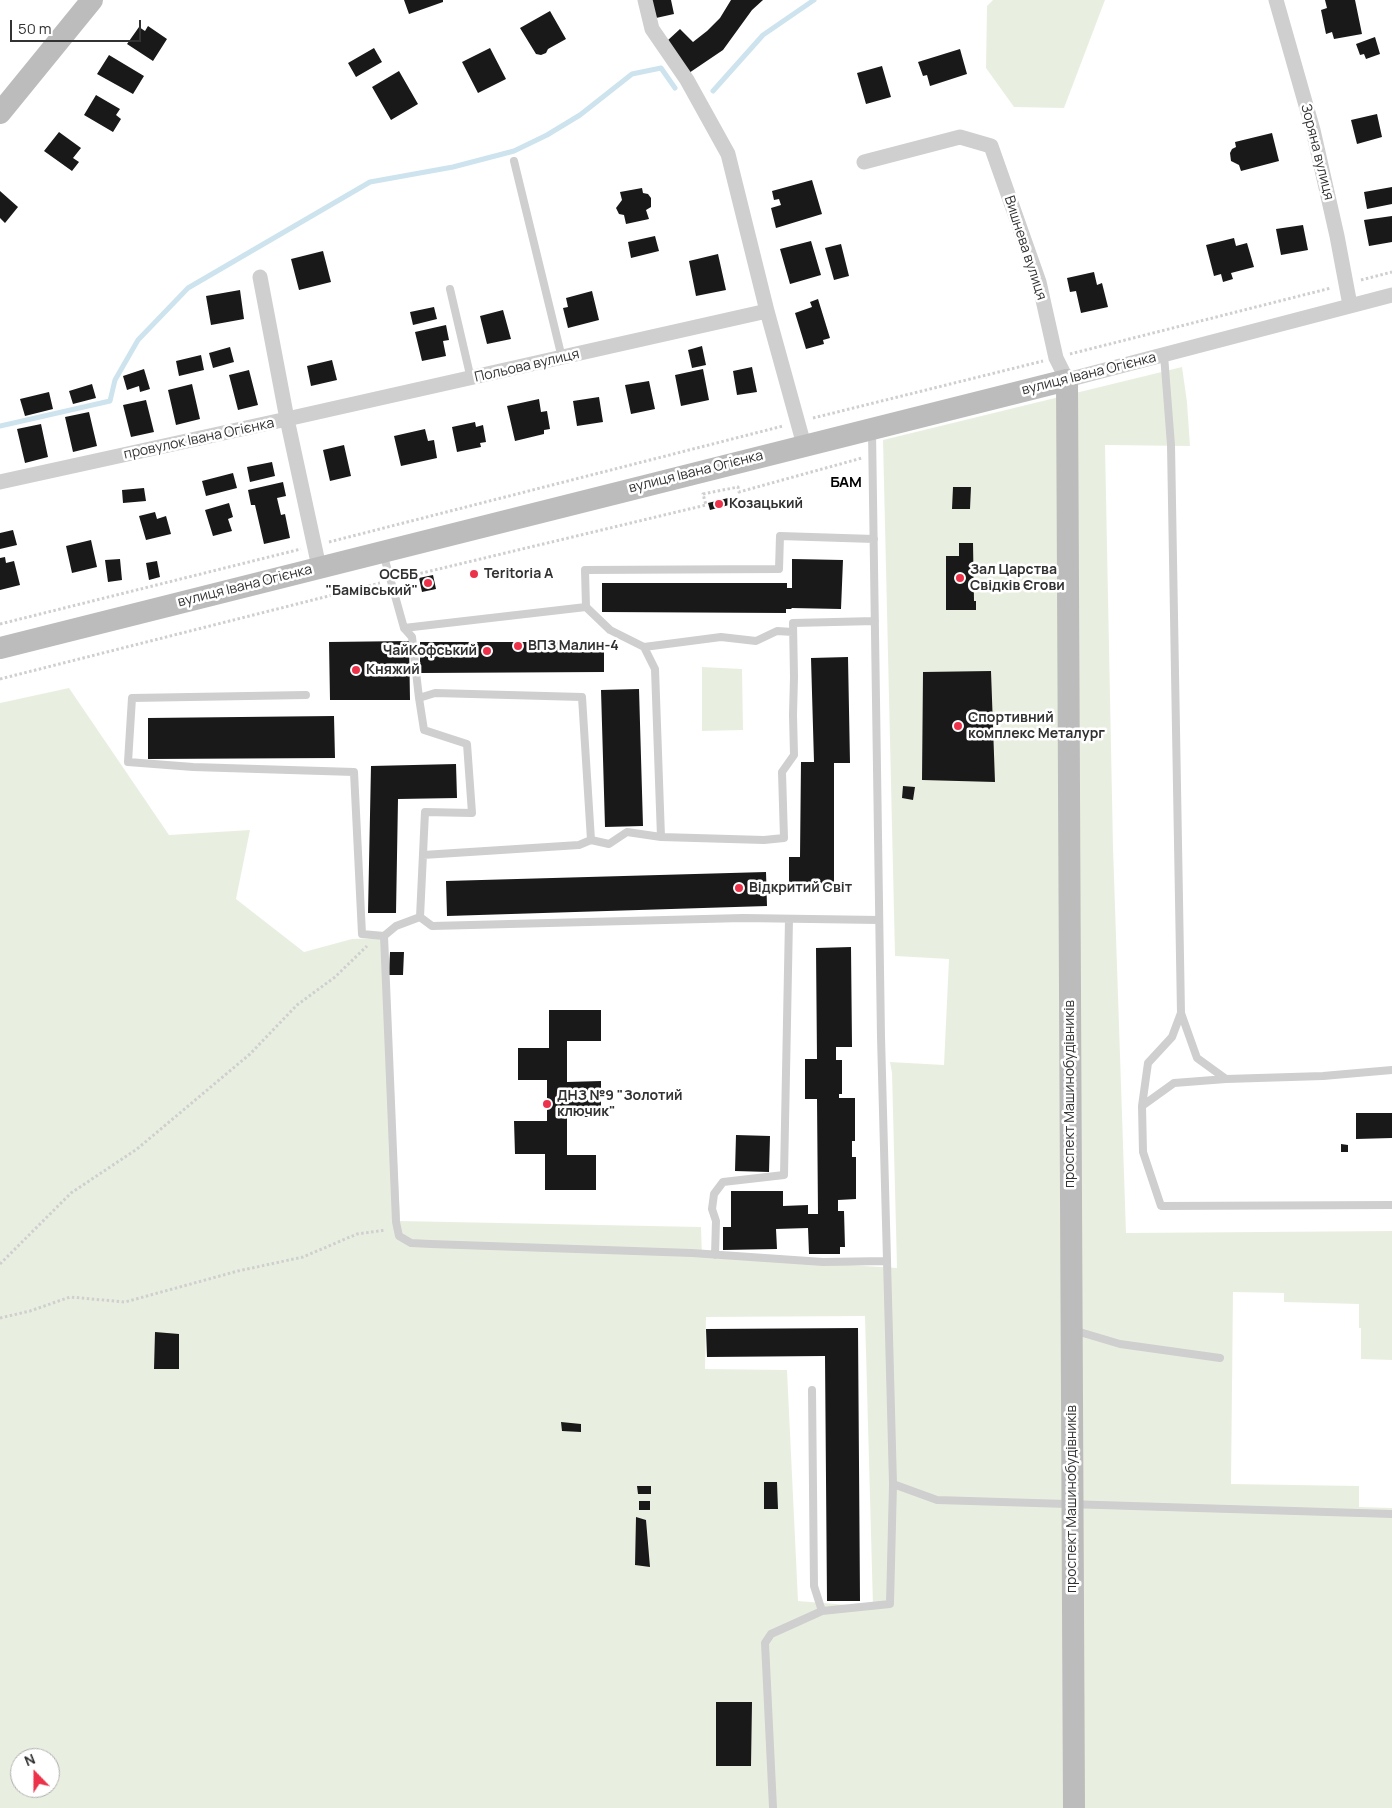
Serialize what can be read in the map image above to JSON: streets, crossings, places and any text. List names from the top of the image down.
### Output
{
  "streets": {
    "street": [
      "Зоряна вулиця",
      "Вишнева вулиця",
      "Польова вулиця",
      "вулиця Івана Огієнка",
      "провулок Івана Огієнка",
      "проспект Машинобудівників"
    ]
  },
  "crossings": [
    ["Зоряна вулиця", "вулиця Івана Огієнка"],
    ["Вишнева вулиця", "вулиця Івана Огієнка"],
    ["Вишнева вулиця", "проспект Машинобудівників"],
    ["Польова вулиця", "провулок Івана Огієнка"],
    ["вулиця Івана Огієнка", "проспект Машинобудівників"]
  ],
  "districts": ["БАМ"],
  "places": [
    "Козацький",
    "Teritoria A",
    "Зал Царства Свідків Єгови",
    "ОСББ \"Бамівський\"",
    "ВПЗ Малин-4",
    "ЧайКофський",
    "Княжий",
    "Спортивний комплекс Металург",
    "Відкритий Світ",
    "ДНЗ №9 \"Золотий ключик\""
  ],
  "scale_bar": "50 m",
  "north": "top"
}
